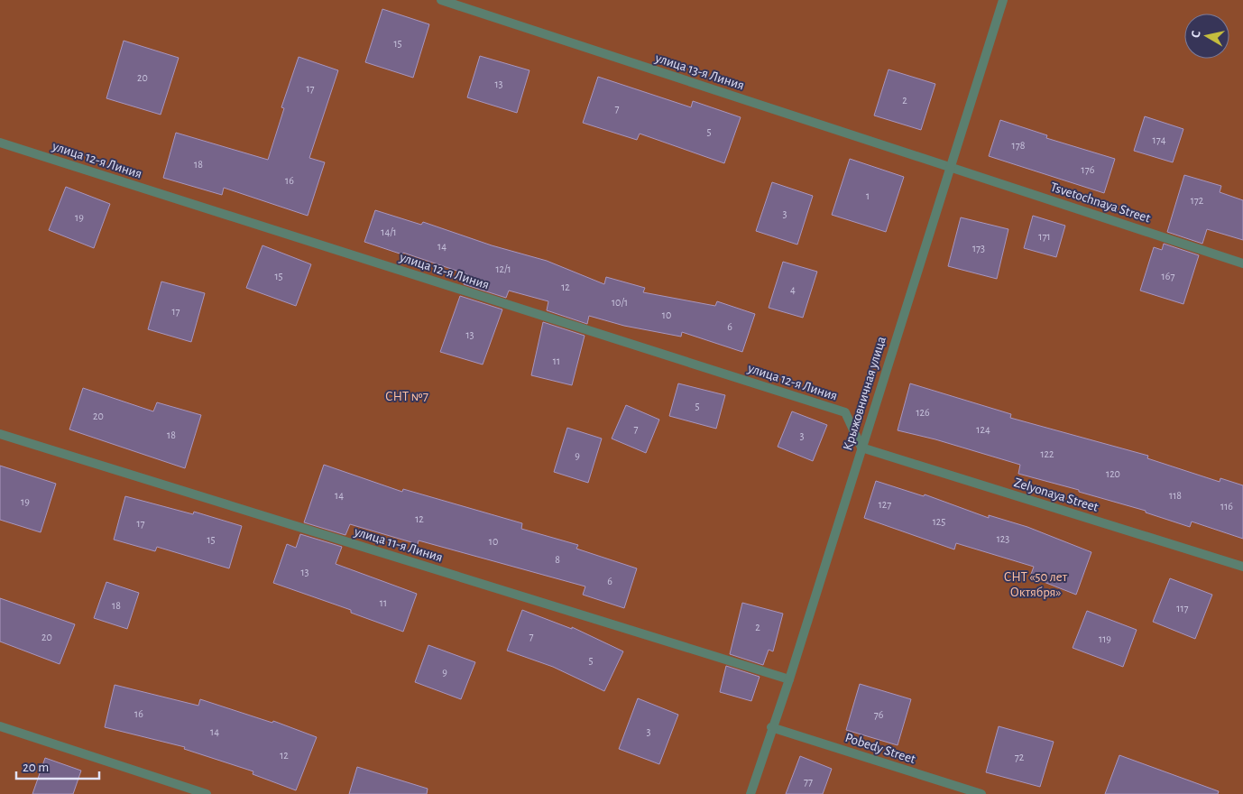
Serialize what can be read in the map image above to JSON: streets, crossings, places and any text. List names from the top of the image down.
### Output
{
  "streets": {
    "street": [
      "улица 13-я Линия",
      "улица 12-я Линия",
      "Tsvetochnaya Street",
      "Крыжовничная улица",
      "Zelyonaya Street",
      "улица 11-я Линия",
      "Pobedy Street"
    ]
  },
  "crossings": [
    ["улица 13-я Линия", "Tsvetochnaya Street"],
    ["улица 13-я Линия", "Крыжовничная улица"],
    ["улица 12-я Линия", "Крыжовничная улица"],
    ["улица 12-я Линия", "Zelyonaya Street"],
    ["Tsvetochnaya Street", "Крыжовничная улица"],
    ["Крыжовничная улица", "Zelyonaya Street"],
    ["Крыжовничная улица", "улица 11-я Линия"],
    ["Крыжовничная улица", "Pobedy Street"]
  ],
  "parks": ["СНТ №7", "СНТ «50 лет Октября»"],
  "house_numbers": [
    "15",
    "20",
    "13",
    "17",
    "2",
    "7",
    "5",
    "174",
    "178",
    "18",
    "176",
    "16",
    "1",
    "172",
    "3",
    "19",
    "14/1",
    "171",
    "14",
    "173",
    "12/1",
    "15",
    "167",
    "12",
    "4",
    "10/1",
    "17",
    "10",
    "6",
    "13",
    "11",
    "5",
    "126",
    "20",
    "7",
    "124",
    "18",
    "3",
    "122",
    "9",
    "120",
    "14",
    "118",
    "19",
    "127",
    "116",
    "12",
    "125",
    "17",
    "123",
    "15",
    "10",
    "8",
    "13",
    "6",
    "11",
    "18",
    "117",
    "2",
    "7",
    "20",
    "119",
    "5",
    "9",
    "16",
    "76",
    "14",
    "3",
    "12",
    "72",
    "77"
  ],
  "scale_bar": "20 m",
  "north": "left"
}
